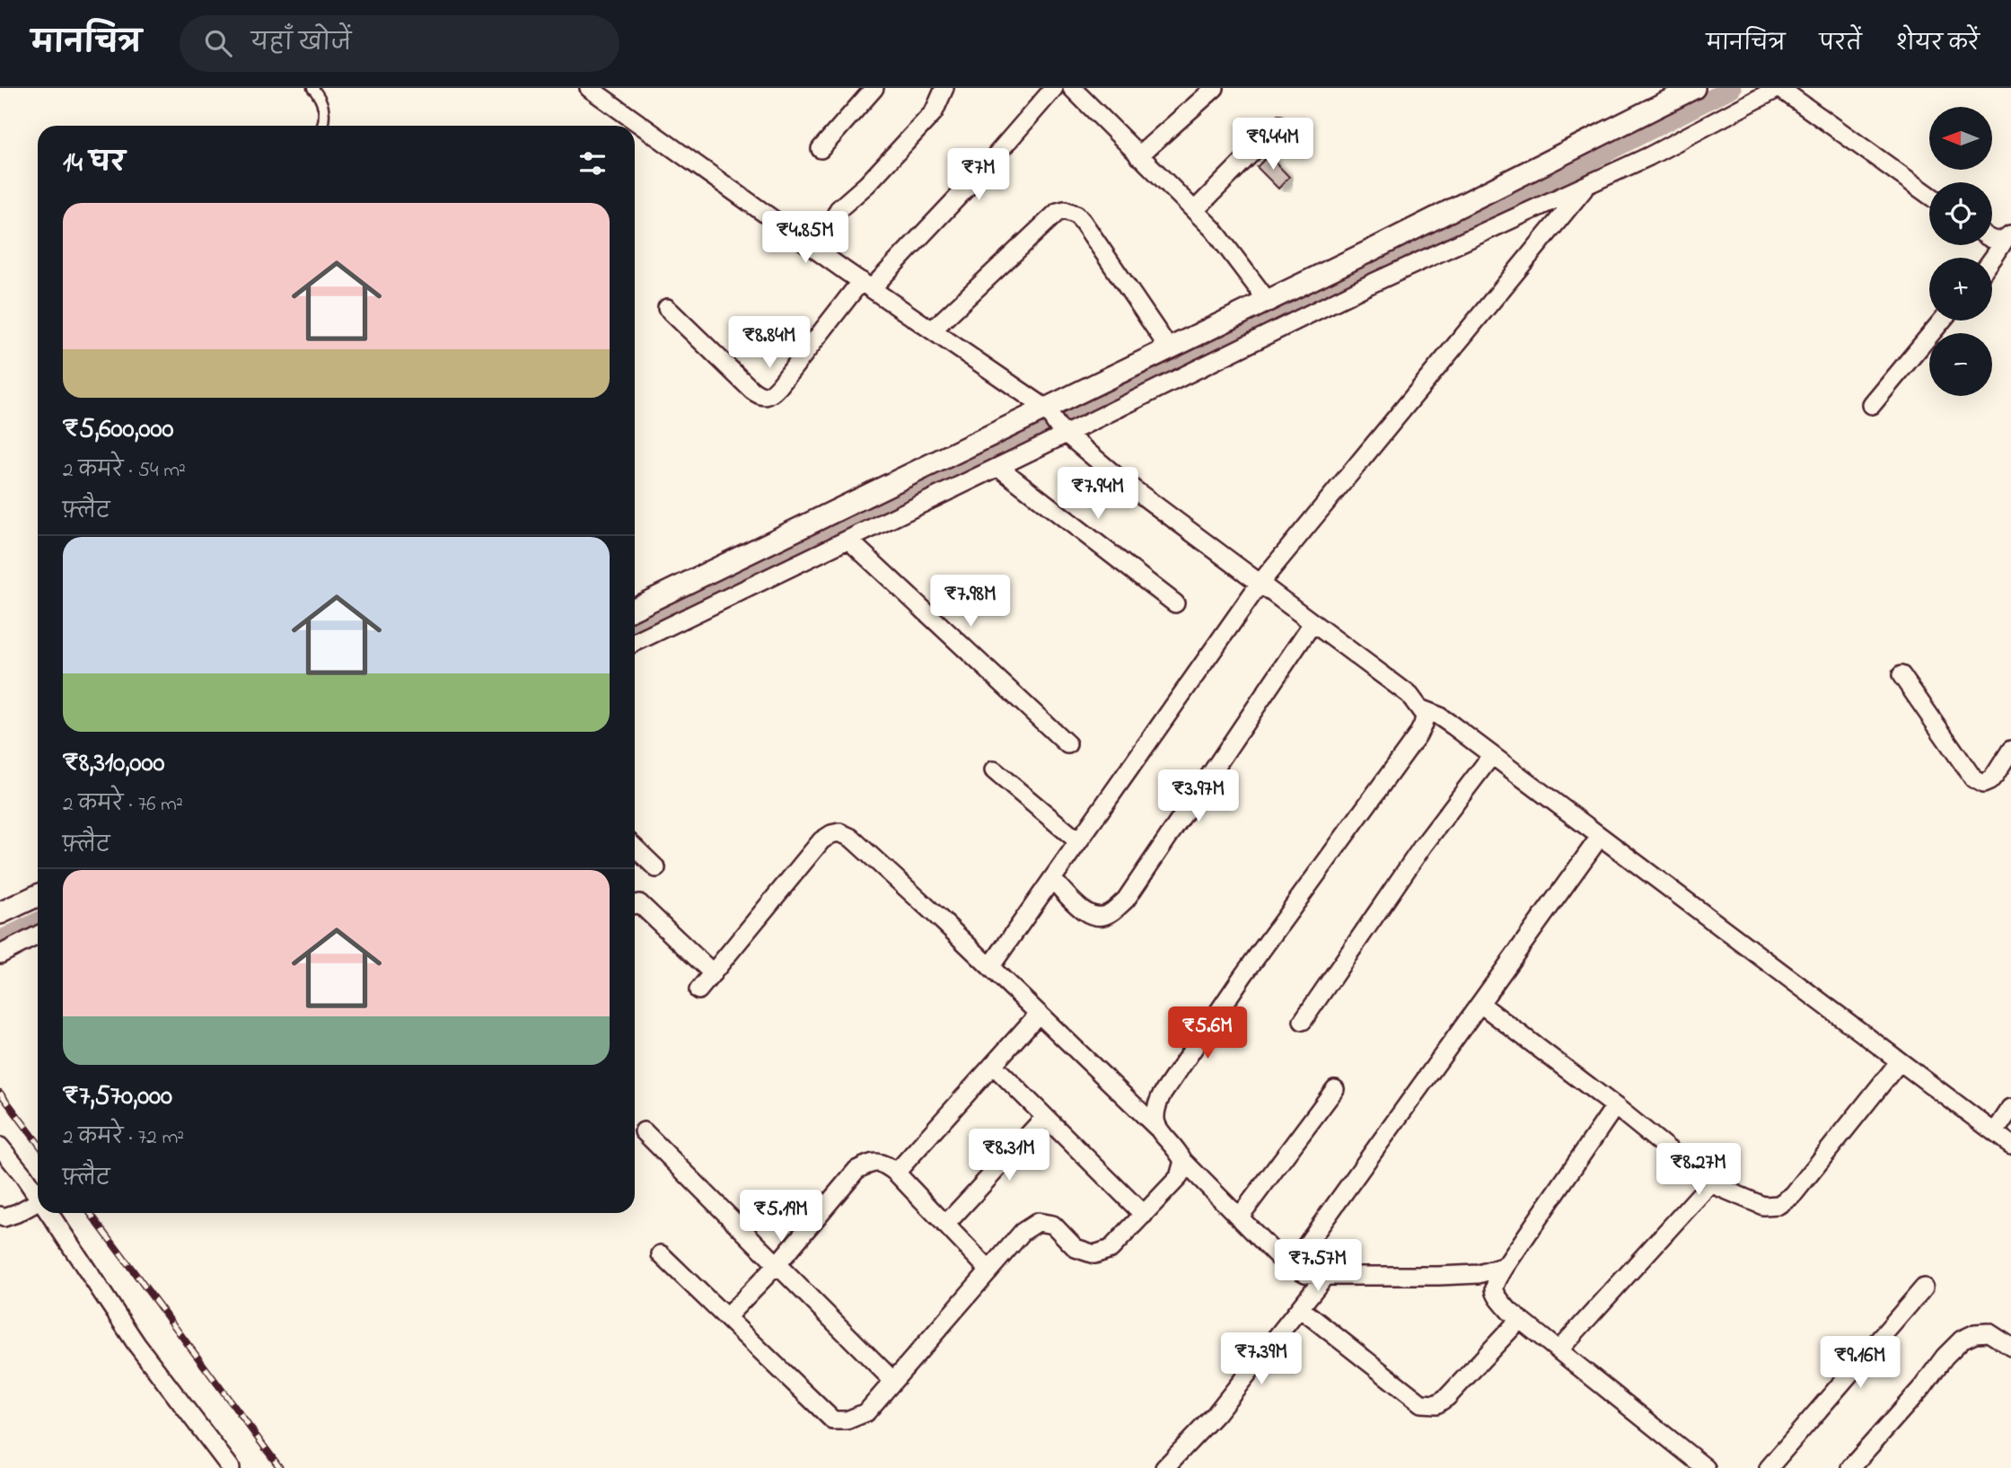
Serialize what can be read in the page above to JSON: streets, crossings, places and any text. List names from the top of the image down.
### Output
{
  "north": "left",
  "page": {
    "header": "मानचित्र",
    "search": "यहाँ खोजें",
    "nav": ["मानचित्र", "परतें", "शेयर करें"],
    "map_buttons": ["+", "−"],
    "price": [
      "₹9.44M",
      "₹7M",
      "₹4.85M",
      "₹8.84M",
      "₹7.94M",
      "₹7.98M",
      "₹3.97M",
      "₹5.6M",
      "₹8.31M",
      "₹8.27M",
      "₹5.19M",
      "₹7.57M",
      "₹7.39M",
      "₹9.16M"
    ],
    "heading": "14 घर",
    "list": [
      {
        "name": "₹5,600,000",
        "note": "2 कमरे · 54 m² · फ़्लैट"
      },
      {
        "name": "₹8,310,000",
        "note": "2 कमरे · 76 m² · फ़्लैट"
      },
      {
        "name": "₹7,570,000",
        "note": "2 कमरे · 72 m² · फ़्लैट"
      }
    ]
  }
}
